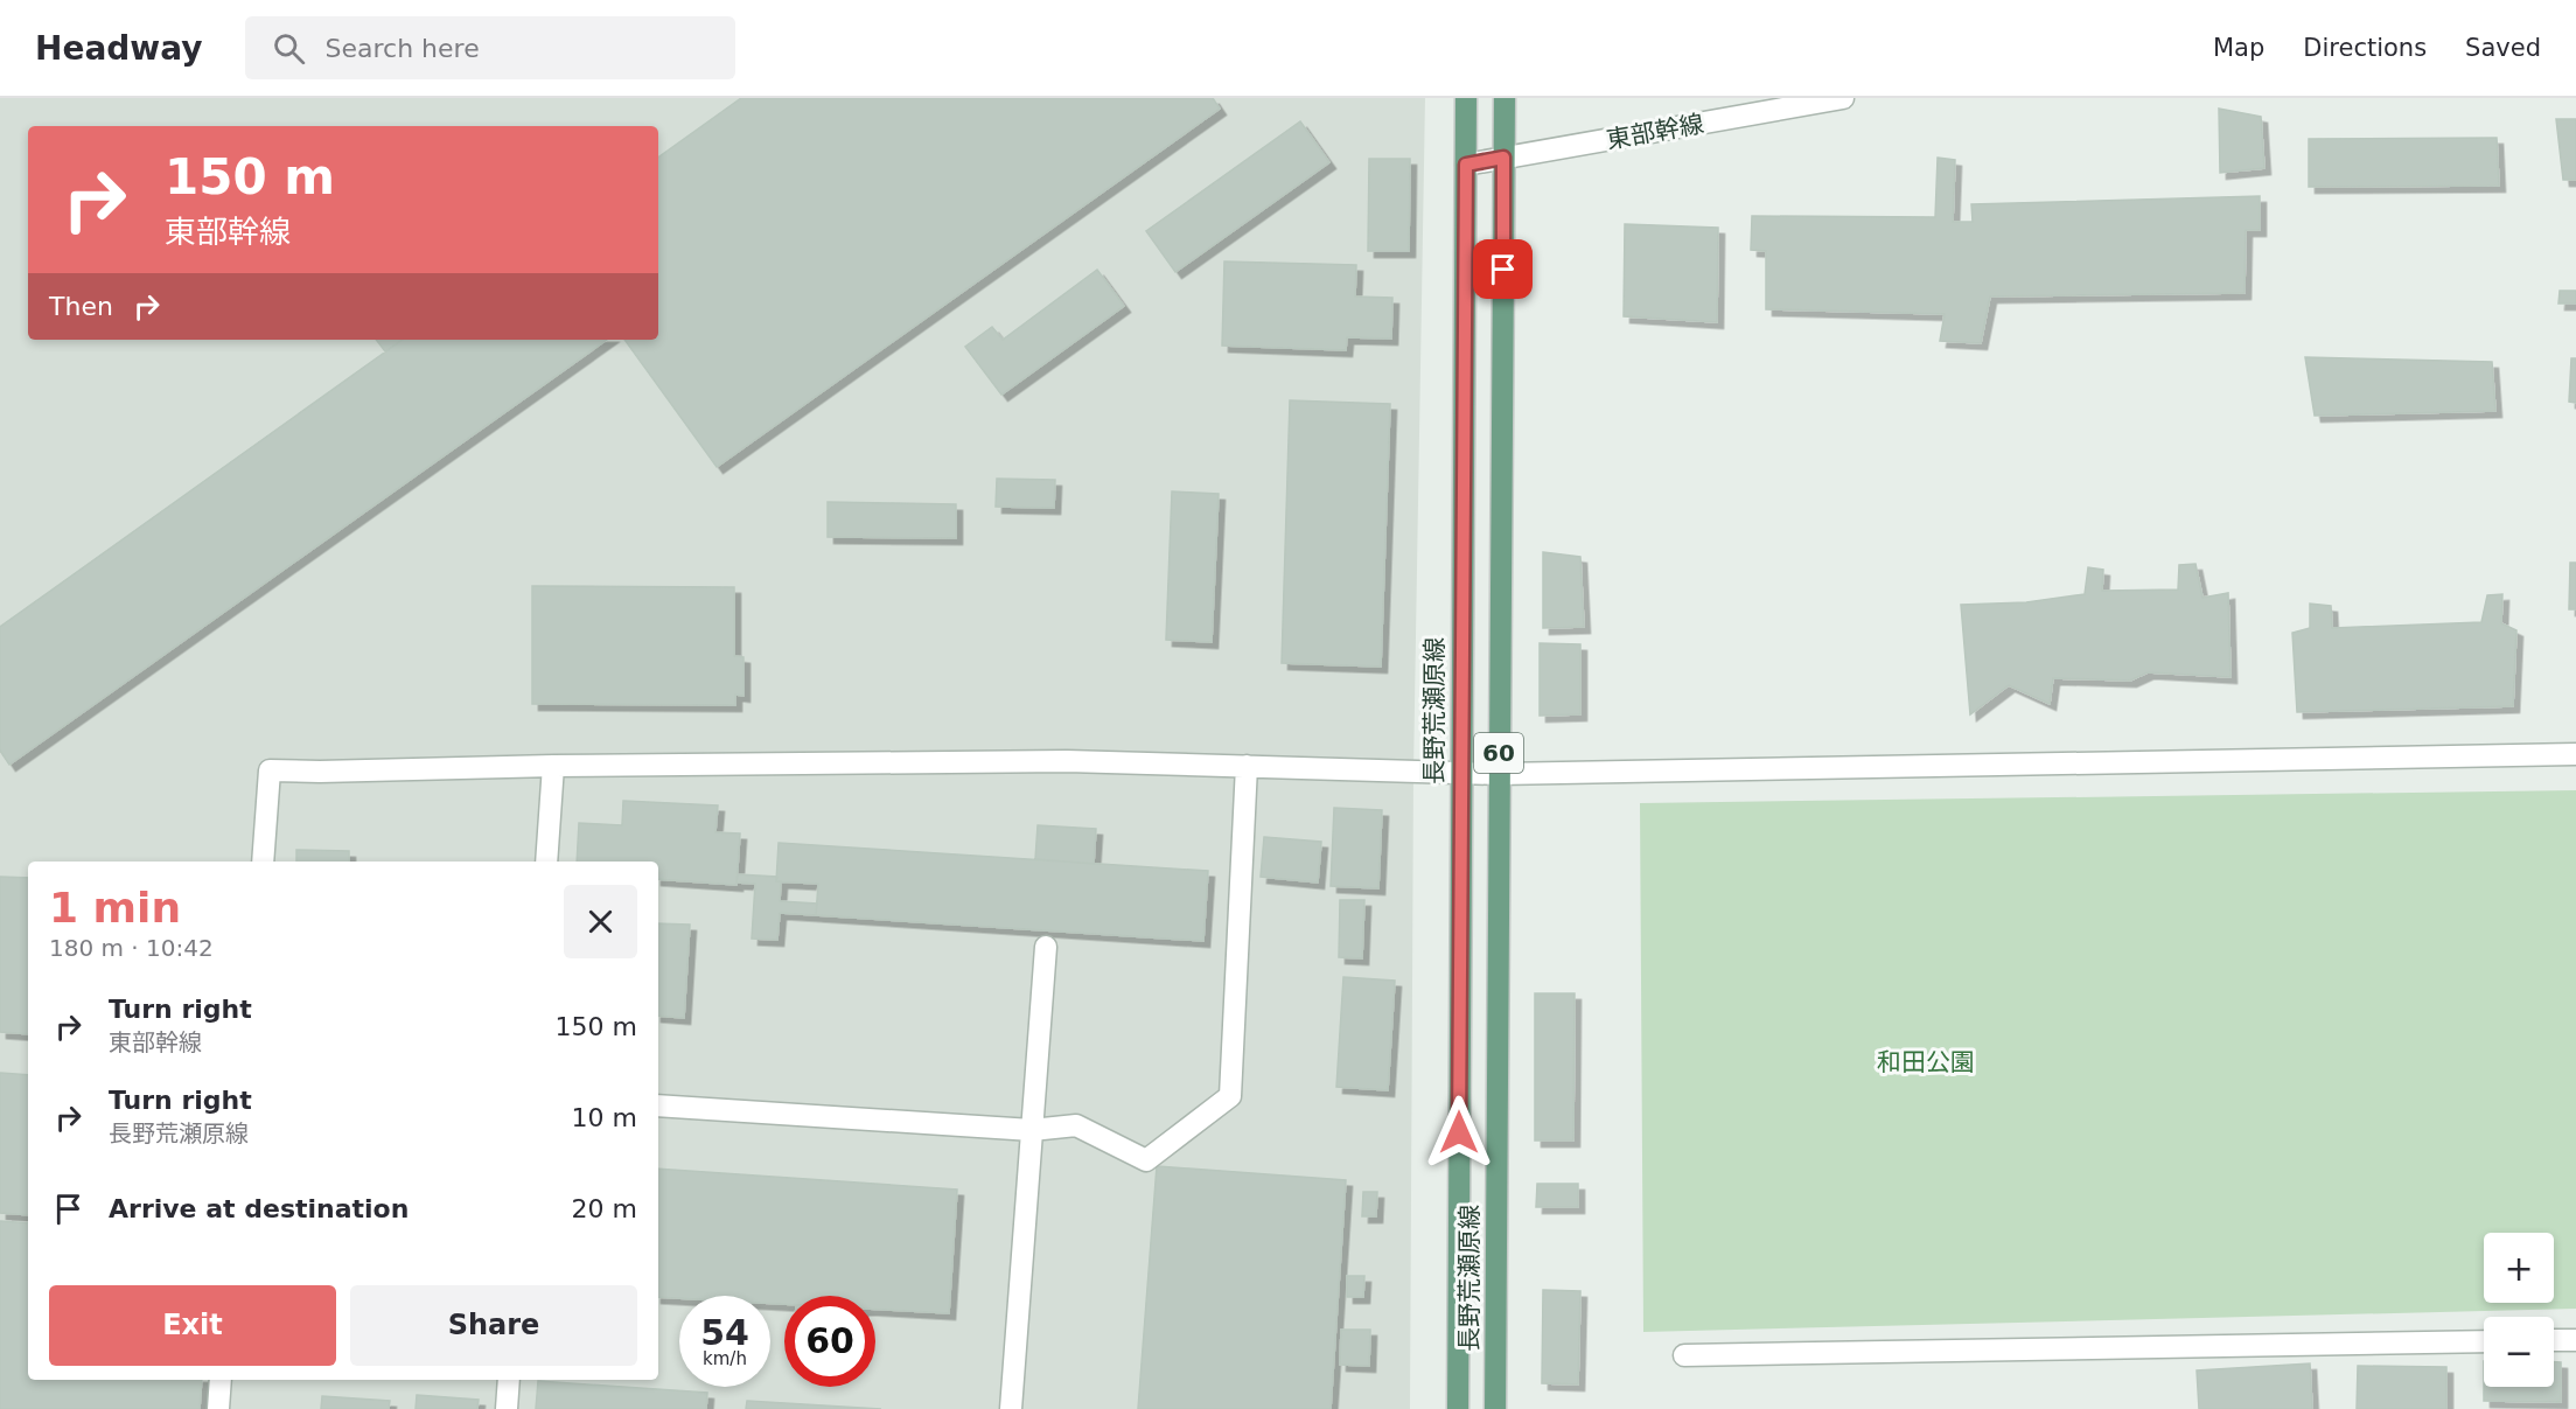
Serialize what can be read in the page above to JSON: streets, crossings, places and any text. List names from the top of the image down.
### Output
{
  "streets": {
    "main road": ["長野荒瀬原線", "60"],
    "street": ["東部幹線"]
  },
  "crossings": [
    ["東部幹線", "長野荒瀬原線"]
  ],
  "parks": ["和田公園"],
  "page": {
    "header": "Headway",
    "search": "Search here",
    "nav": ["Map", "Directions", "Saved"],
    "turn": ["150 m", "東部幹線"],
    "then": "Then",
    "heading": ["1 min", "180 m · 10:42"],
    "list": [
      {
        "name": "Turn right",
        "note": "東部幹線",
        "value": "150 m"
      },
      {
        "name": "Turn right",
        "note": "長野荒瀬原線",
        "value": "10 m"
      },
      {
        "name": "Arrive at destination",
        "value": "20 m"
      }
    ],
    "map_buttons": ["+", "−"],
    "buttons": ["Exit", "Share"],
    "speed": "54 km/h",
    "limit": "60"
  }
}
